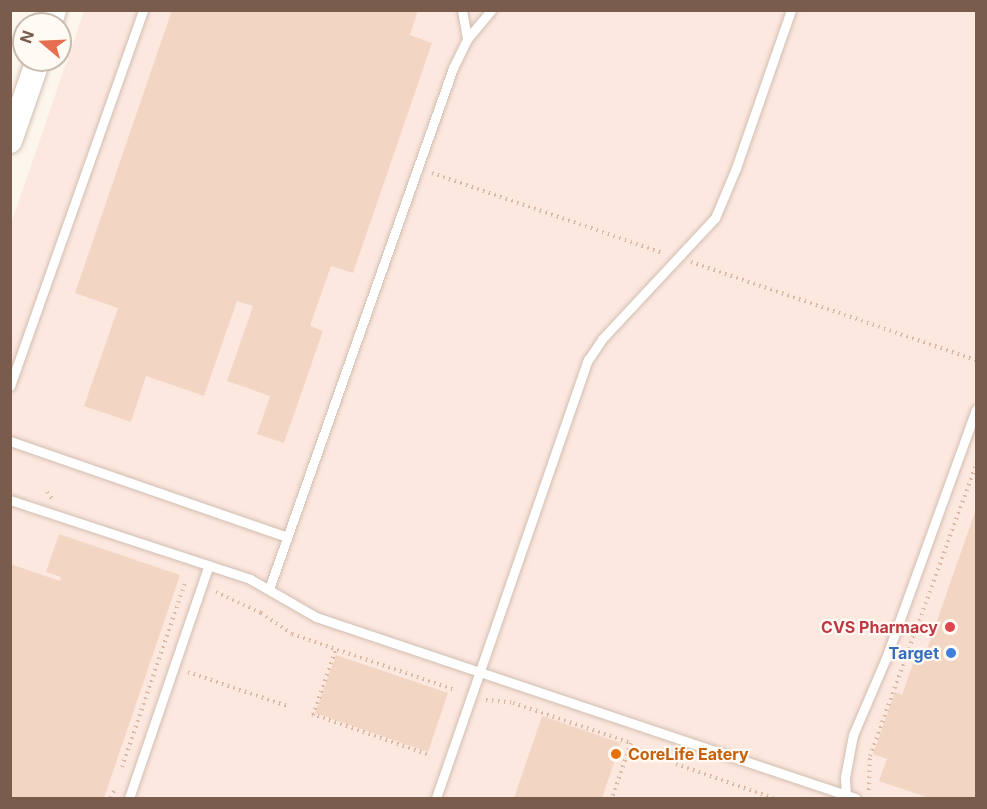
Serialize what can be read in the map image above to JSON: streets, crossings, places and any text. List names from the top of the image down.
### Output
{
  "places": ["CVS Pharmacy", "Target", "CoreLife Eatery"],
  "north": "left"
}
